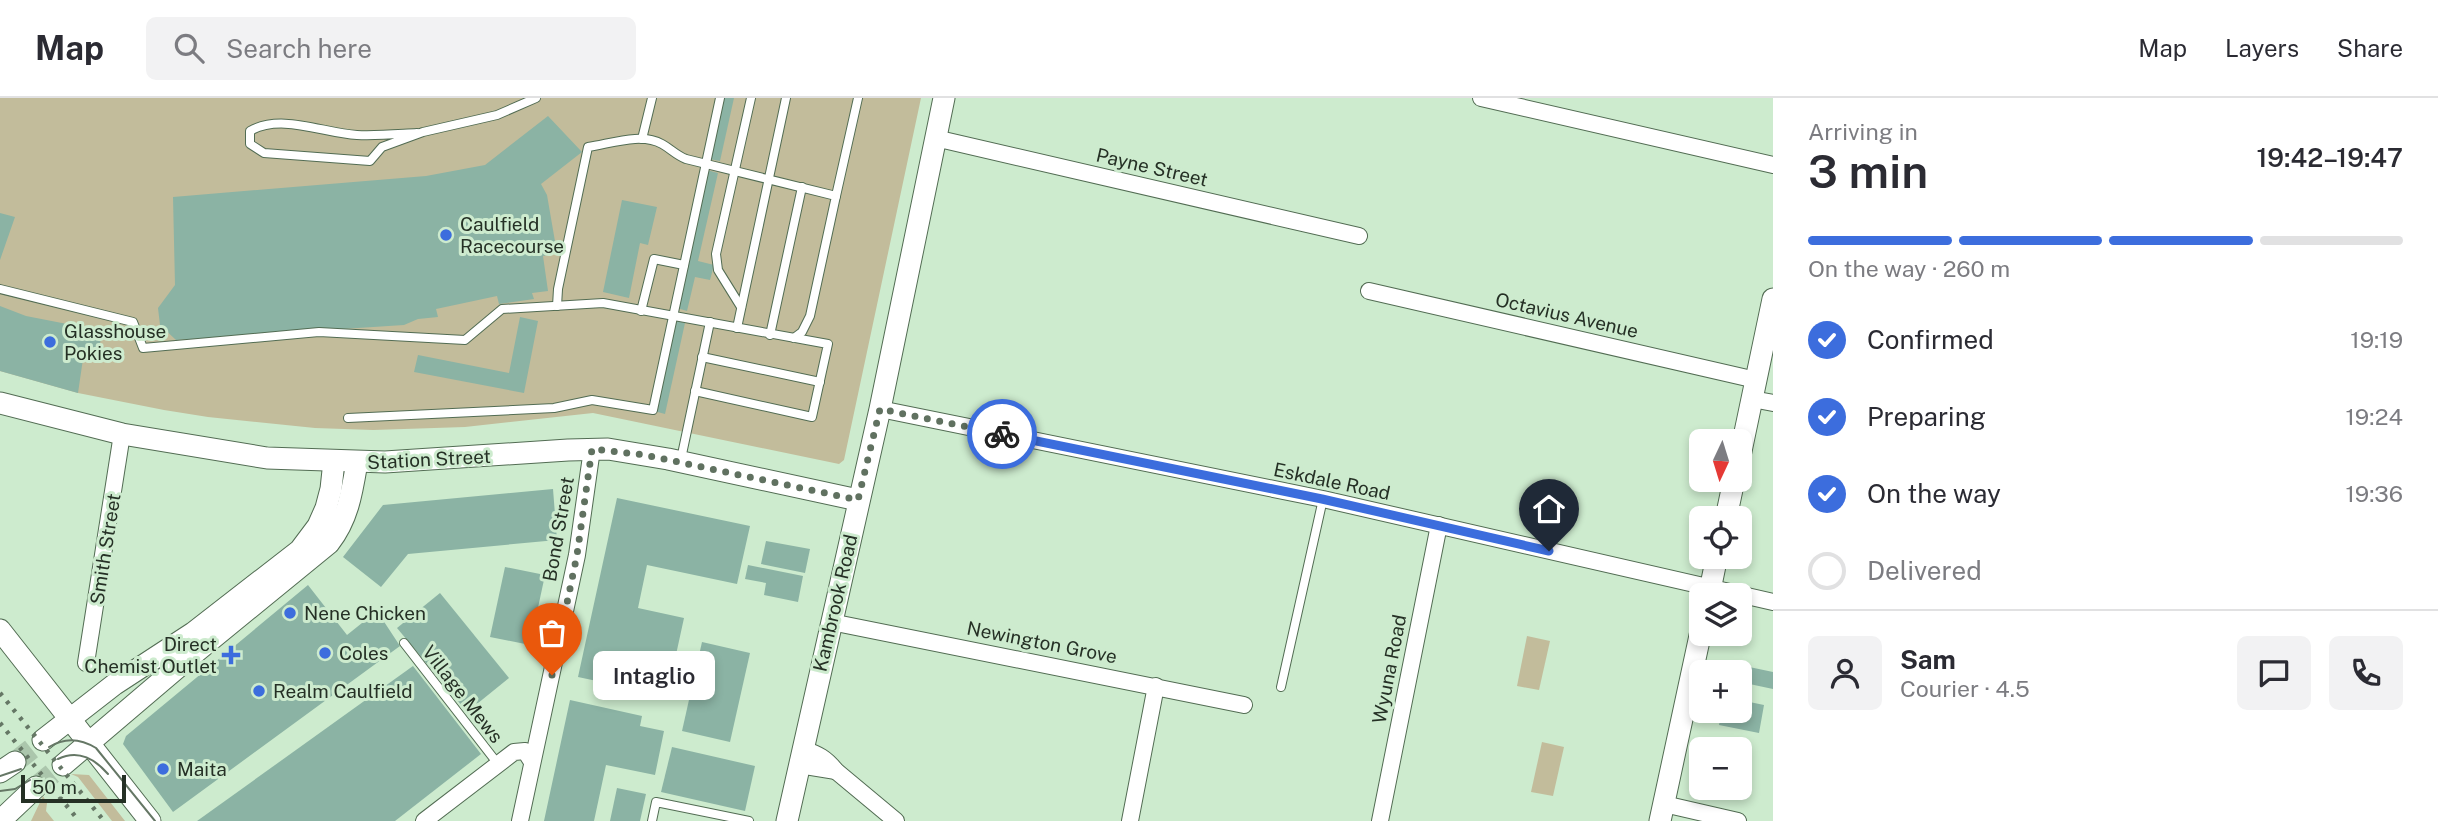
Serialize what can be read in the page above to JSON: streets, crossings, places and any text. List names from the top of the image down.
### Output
{
  "streets": {
    "street": [
      "Payne Street",
      "Octavius Avenue",
      "Station Street",
      "Eskdale Road",
      "Bond Street",
      "Smith Street",
      "Kambrook Road",
      "Newington Grove",
      "Wyuna Road"
    ],
    "lane": ["Village Mews"]
  },
  "crossings": [
    ["Payne Street", "Kambrook Road"],
    ["Station Street", "Bond Street"],
    ["Station Street", "Smith Street"],
    ["Station Street", "Kambrook Road"],
    ["Eskdale Road", "Kambrook Road"],
    ["Eskdale Road", "Wyuna Road"],
    ["Kambrook Road", "Newington Grove"]
  ],
  "places": {
    "other": [
      "Caulfield Racecourse",
      "Glasshouse Pokies",
      "Nene Chicken",
      "Coles",
      "Intaglio",
      "Realm Caulfield",
      "Maita"
    ],
    "health": ["Direct Chemist Outlet"]
  },
  "scale_bar": "50 m",
  "north": "bottom",
  "page": {
    "header": "Map",
    "search": "Search here",
    "nav": ["Map", "Layers", "Share"],
    "heading": ["3 min", "Arriving in", "19:42–19:47"],
    "panel": ["Sam", "Courier · 4.5"],
    "bar": "On the way · 260 m",
    "list": [
      ["Confirmed", "19:19"],
      ["Preparing", "19:24"],
      ["On the way", "19:36"],
      "Delivered"
    ],
    "map_buttons": ["+", "−"],
    "bubble": "Intaglio",
    "scale": "50 m"
  }
}
